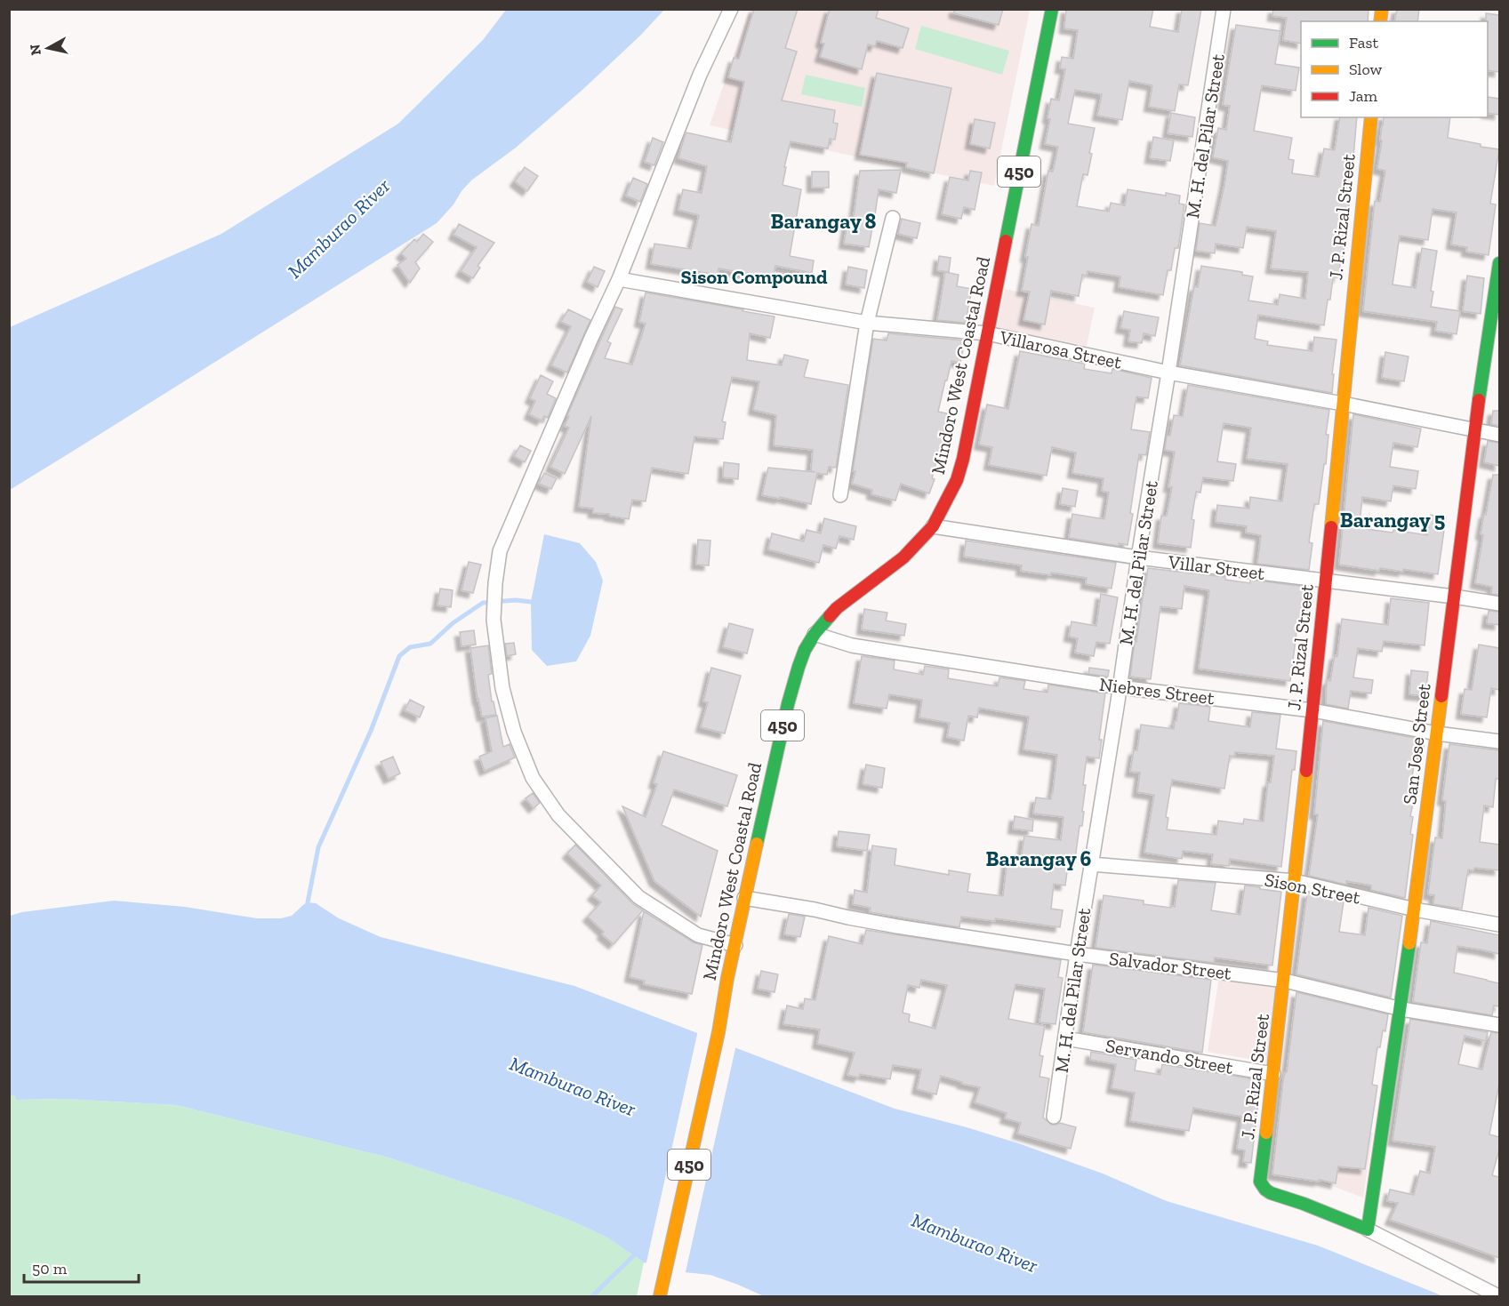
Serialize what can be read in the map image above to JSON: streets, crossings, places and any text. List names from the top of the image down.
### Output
{
  "streets": {
    "street": [
      "M. H. del Pilar Street",
      "450",
      "J. P. Rizal Street",
      "Villarosa Street",
      "Mindoro West Coastal Road",
      "Villar Street",
      "Niebres Street",
      "San Jose Street",
      "Sison Street",
      "Salvador Street",
      "Servando Street"
    ]
  },
  "crossings": [
    ["M. H. del Pilar Street", "Villarosa Street"],
    ["M. H. del Pilar Street", "Villar Street"],
    ["M. H. del Pilar Street", "Niebres Street"],
    ["M. H. del Pilar Street", "Sison Street"],
    ["M. H. del Pilar Street", "Salvador Street"],
    ["M. H. del Pilar Street", "Servando Street"],
    ["J. P. Rizal Street", "Villarosa Street"],
    ["J. P. Rizal Street", "Villar Street"],
    ["J. P. Rizal Street", "Niebres Street"],
    ["J. P. Rizal Street", "San Jose Street"],
    ["J. P. Rizal Street", "Sison Street"],
    ["J. P. Rizal Street", "Salvador Street"],
    ["J. P. Rizal Street", "Servando Street"],
    ["Villarosa Street", "Mindoro West Coastal Road"],
    ["Villarosa Street", "San Jose Street"],
    ["Mindoro West Coastal Road", "Villar Street"],
    ["Mindoro West Coastal Road", "Niebres Street"],
    ["Mindoro West Coastal Road", "Salvador Street"],
    ["Villar Street", "San Jose Street"],
    ["Niebres Street", "San Jose Street"],
    ["San Jose Street", "Sison Street"],
    ["San Jose Street", "Salvador Street"]
  ],
  "districts": [
    "Barangay 8",
    "Sison Compound",
    "Barangay 5",
    "Barangay 6"
  ],
  "water": ["Mamburao River"],
  "legend": ["Fast", "Slow", "Jam"],
  "scale_bar": "50 m",
  "north": "left"
}
